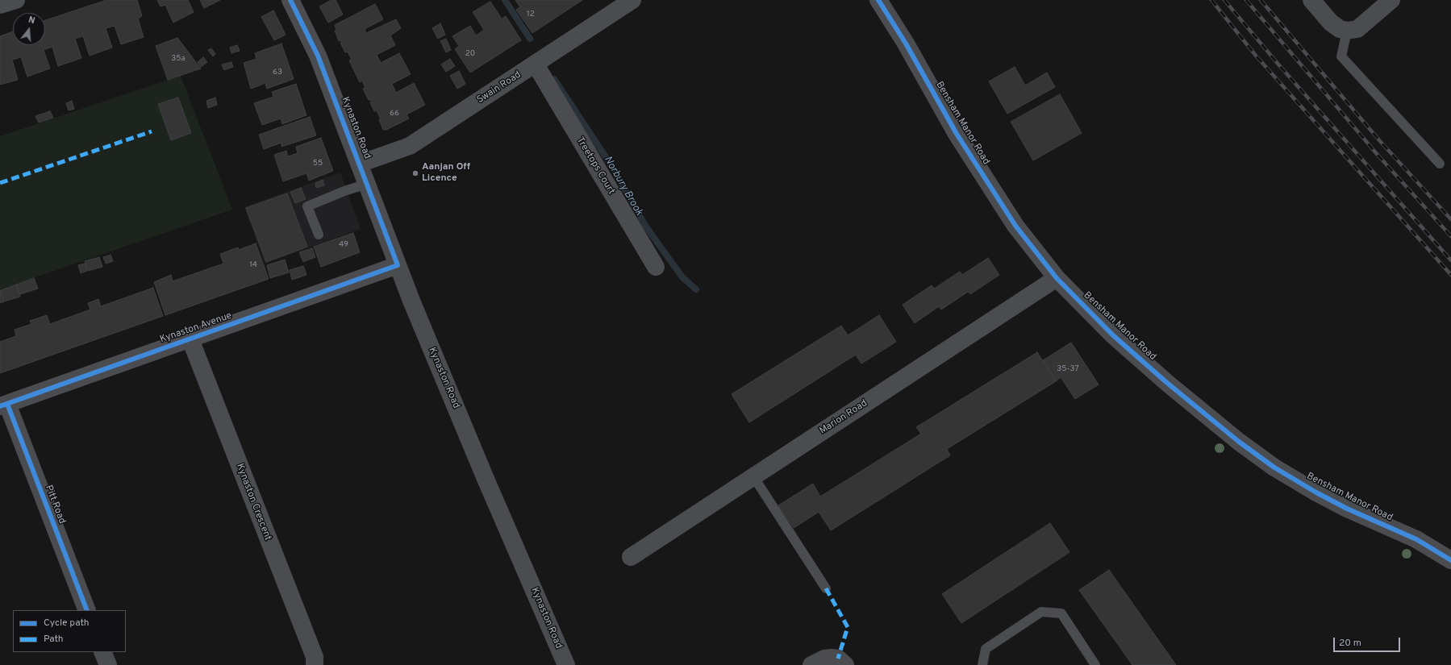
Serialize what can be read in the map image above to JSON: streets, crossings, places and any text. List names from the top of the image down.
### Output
{
  "streets": {
    "street": [
      "Swain Road",
      "Bensham Manor Road",
      "Kynaston Road",
      "Treetops Court",
      "Kynaston Avenue",
      "Marion Road",
      "Kynaston Crescent",
      "Pitt Road"
    ]
  },
  "crossings": [
    ["Swain Road", "Kynaston Road"],
    ["Swain Road", "Treetops Court"],
    ["Bensham Manor Road", "Marion Road"],
    ["Kynaston Road", "Kynaston Avenue"],
    ["Kynaston Avenue", "Kynaston Crescent"],
    ["Kynaston Avenue", "Pitt Road"]
  ],
  "water": ["Norbury Brook"],
  "places": ["Aanjan Off Licence"],
  "house_numbers": [
    "12",
    "20",
    "35a",
    "63",
    "66",
    "55",
    "49",
    "14",
    "35-37"
  ],
  "legend": ["Cycle path", "Path"],
  "scale_bar": "20 m",
  "north": "top"
}
